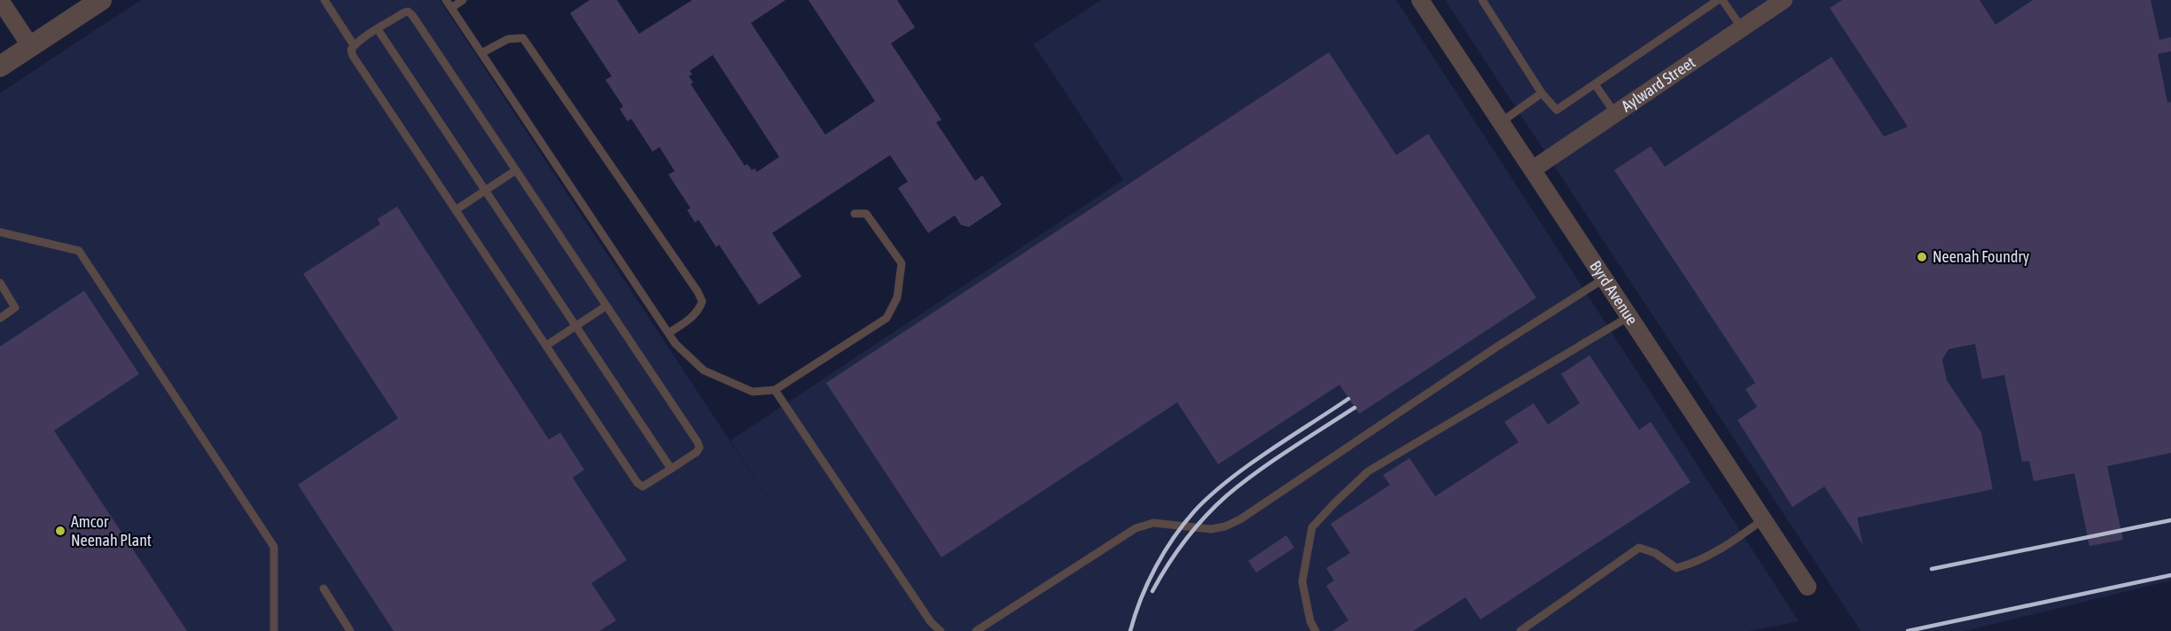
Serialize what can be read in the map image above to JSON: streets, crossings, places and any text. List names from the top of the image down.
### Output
{
  "streets": {
    "street": ["Aylward Street", "Byrd Avenue"]
  },
  "crossings": [
    ["Aylward Street", "Byrd Avenue"]
  ],
  "places": ["Neenah Foundry", "Amcor Neenah Plant"]
}
